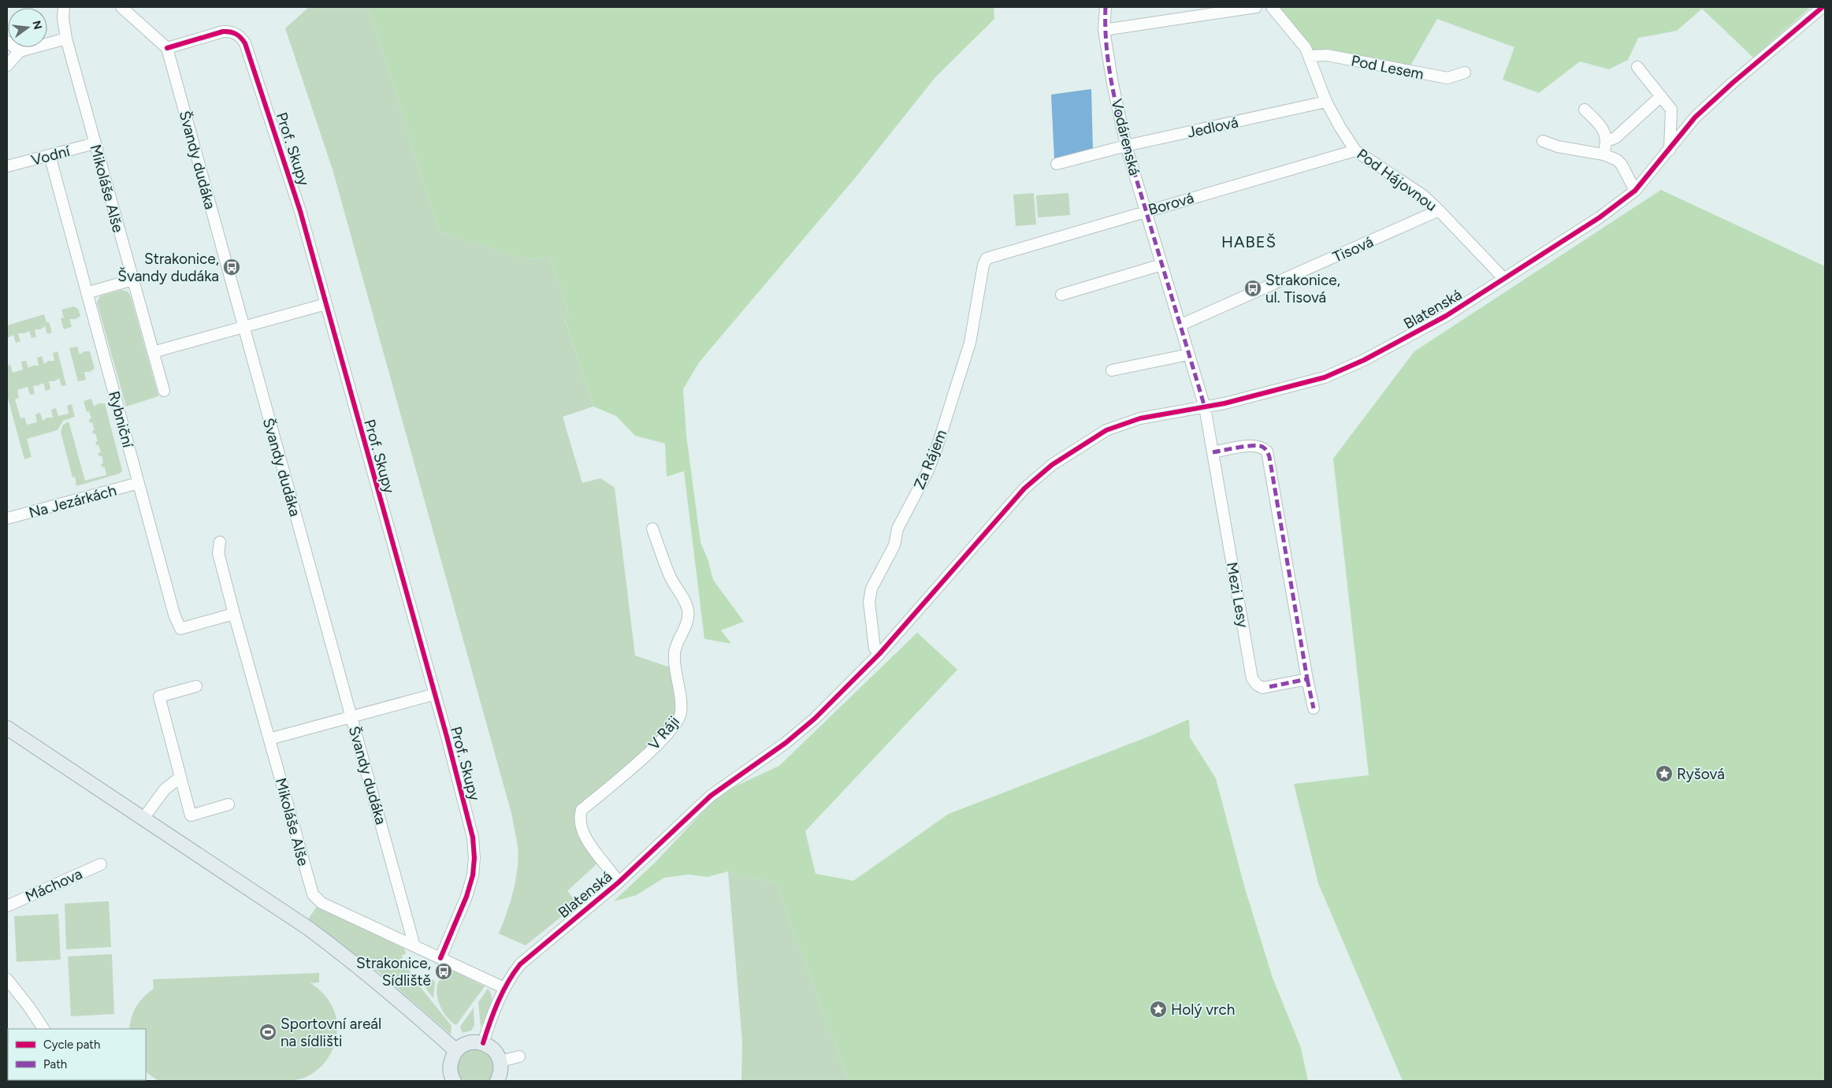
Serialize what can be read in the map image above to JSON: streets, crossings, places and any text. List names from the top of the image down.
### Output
{
  "streets": {
    "street": [
      "Pod Lesem",
      "Jedlová",
      "Vodárenská",
      "Prof. Skupy",
      "Vodní",
      "Švandy dudáka",
      "Pod Hájovnou",
      "Mikoláše Alše",
      "Borová",
      "Tisová",
      "Blatenská",
      "Rybniční",
      "Za Rájem",
      "Na Jezárkách",
      "Mezi Lesy",
      "V Ráji",
      "Máchova"
    ]
  },
  "crossings": [
    ["Pod Lesem", "Pod Hájovnou"],
    ["Jedlová", "Vodárenská"],
    ["Jedlová", "Pod Hájovnou"],
    ["Vodárenská", "Borová"],
    ["Vodárenská", "Tisová"],
    ["Vodárenská", "Blatenská"],
    ["Vodárenská", "Mezi Lesy"],
    ["Prof. Skupy", "Švandy dudáka"],
    ["Prof. Skupy", "Mikoláše Alše"],
    ["Vodní", "Mikoláše Alše"],
    ["Vodní", "Rybniční"],
    ["Švandy dudáka", "Mikoláše Alše"],
    ["Pod Hájovnou", "Borová"],
    ["Pod Hájovnou", "Tisová"],
    ["Pod Hájovnou", "Blatenská"],
    ["Mikoláše Alše", "Blatenská"],
    ["Mikoláše Alše", "Rybniční"],
    ["Borová", "Za Rájem"],
    ["Blatenská", "Za Rájem"],
    ["Blatenská", "Mezi Lesy"],
    ["Blatenská", "V Ráji"],
    ["Rybniční", "Na Jezárkách"]
  ],
  "districts": ["HABEŠ"],
  "places": {
    "bus stop": ["Strakonice, Švandy dudáka", "Strakonice, ul. Tisová", "Strakonice, Sídliště"],
    "place": ["Ryšová", "Holý vrch"],
    "sports": ["Sportovní areál na sídlišti"]
  },
  "legend": ["Cycle path", "Path"],
  "north": "right"
}
